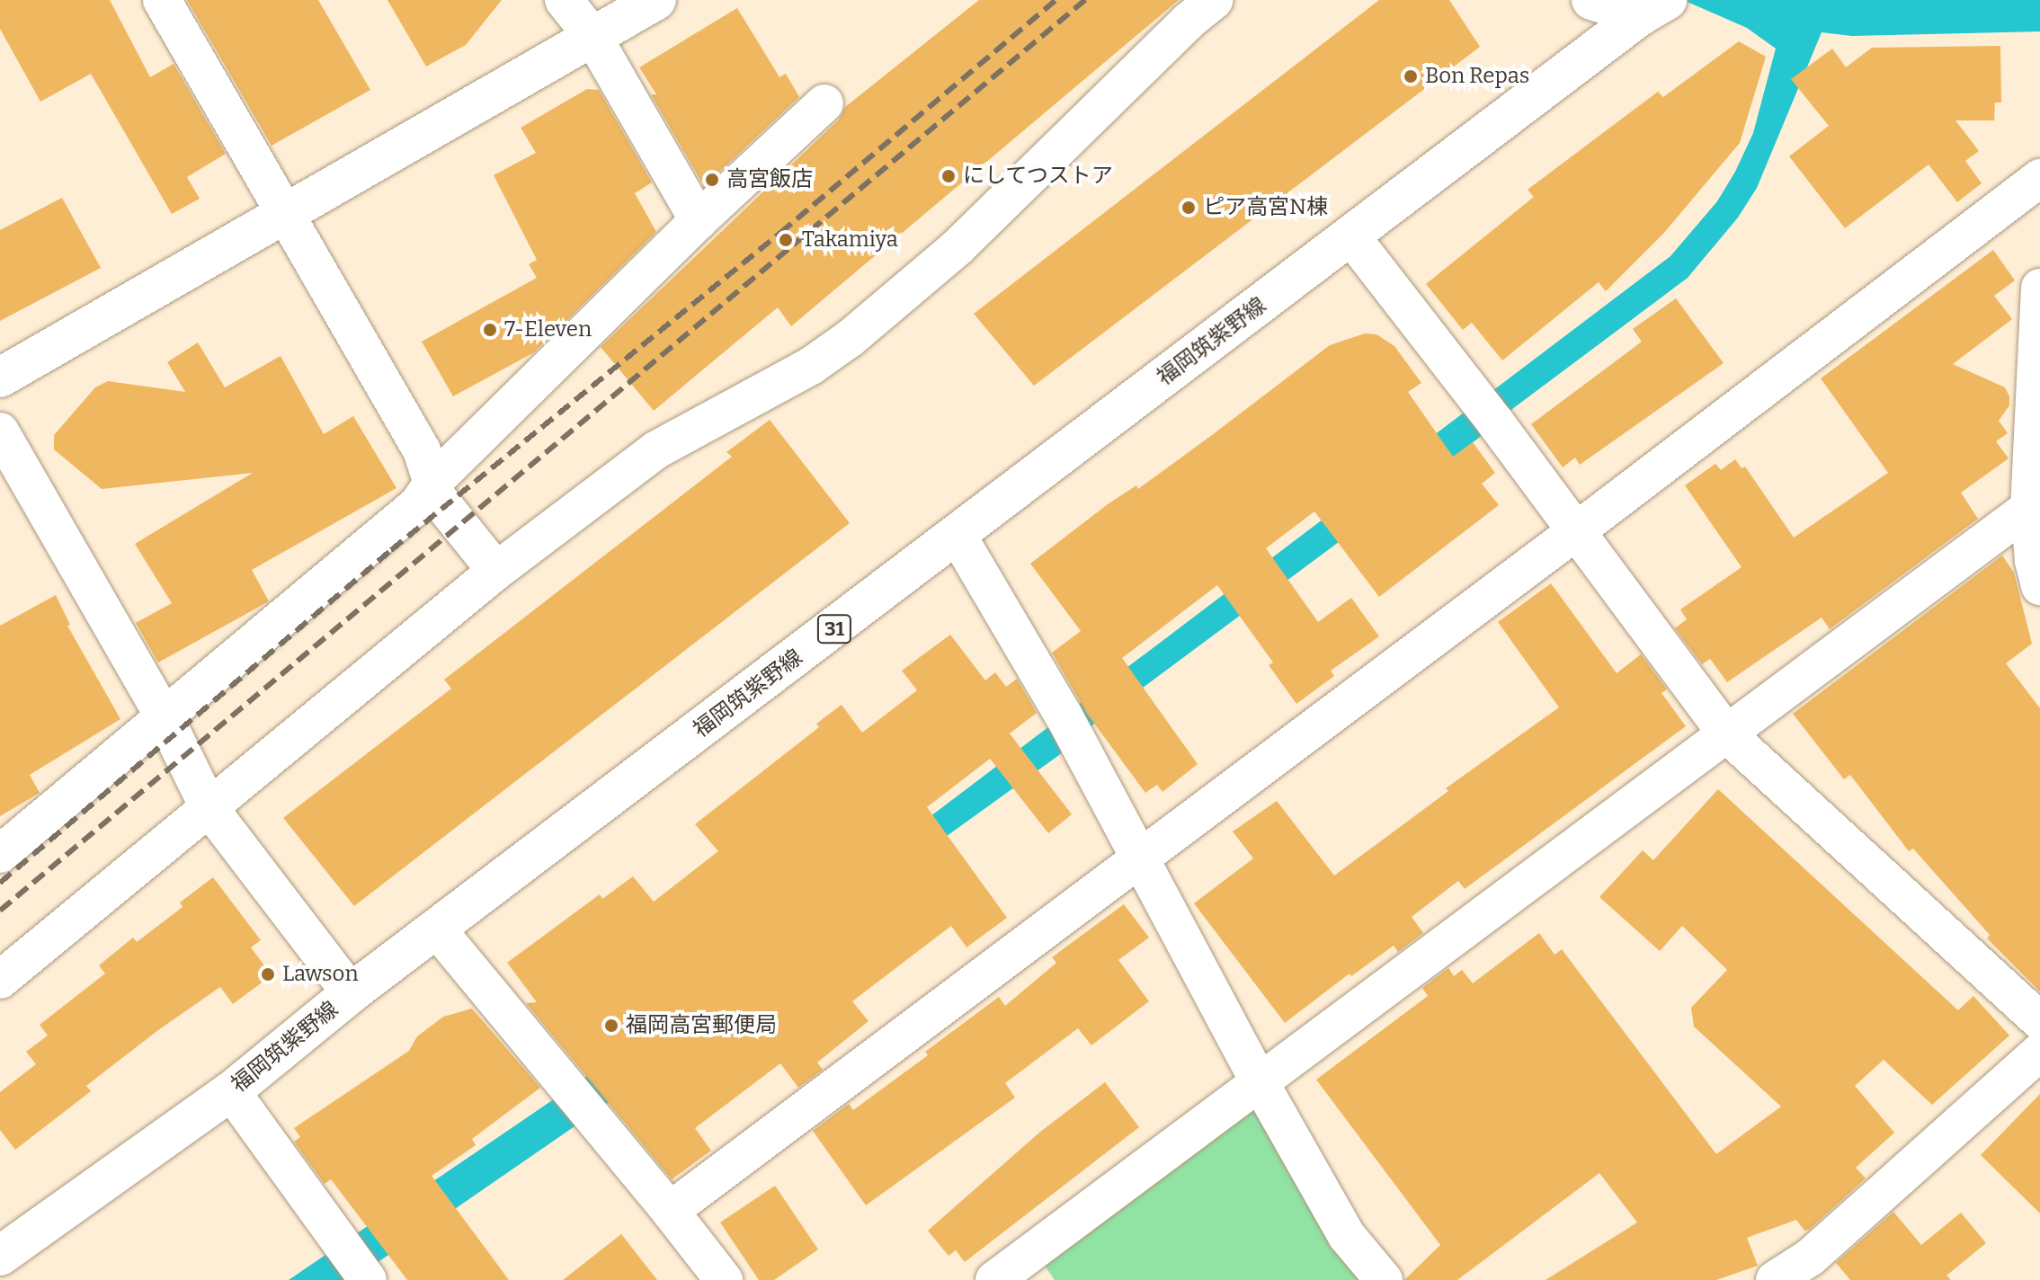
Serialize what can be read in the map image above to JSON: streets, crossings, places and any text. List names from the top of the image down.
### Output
{
  "streets": {
    "main road": ["福岡筑紫野線", "31"]
  },
  "places": [
    "Bon Repas",
    "にしてつストア",
    "高宮飯店",
    "ピア高宮N棟",
    "Takamiya",
    "7-Eleven",
    "Lawson",
    "福岡高宮郵便局"
  ]
}
